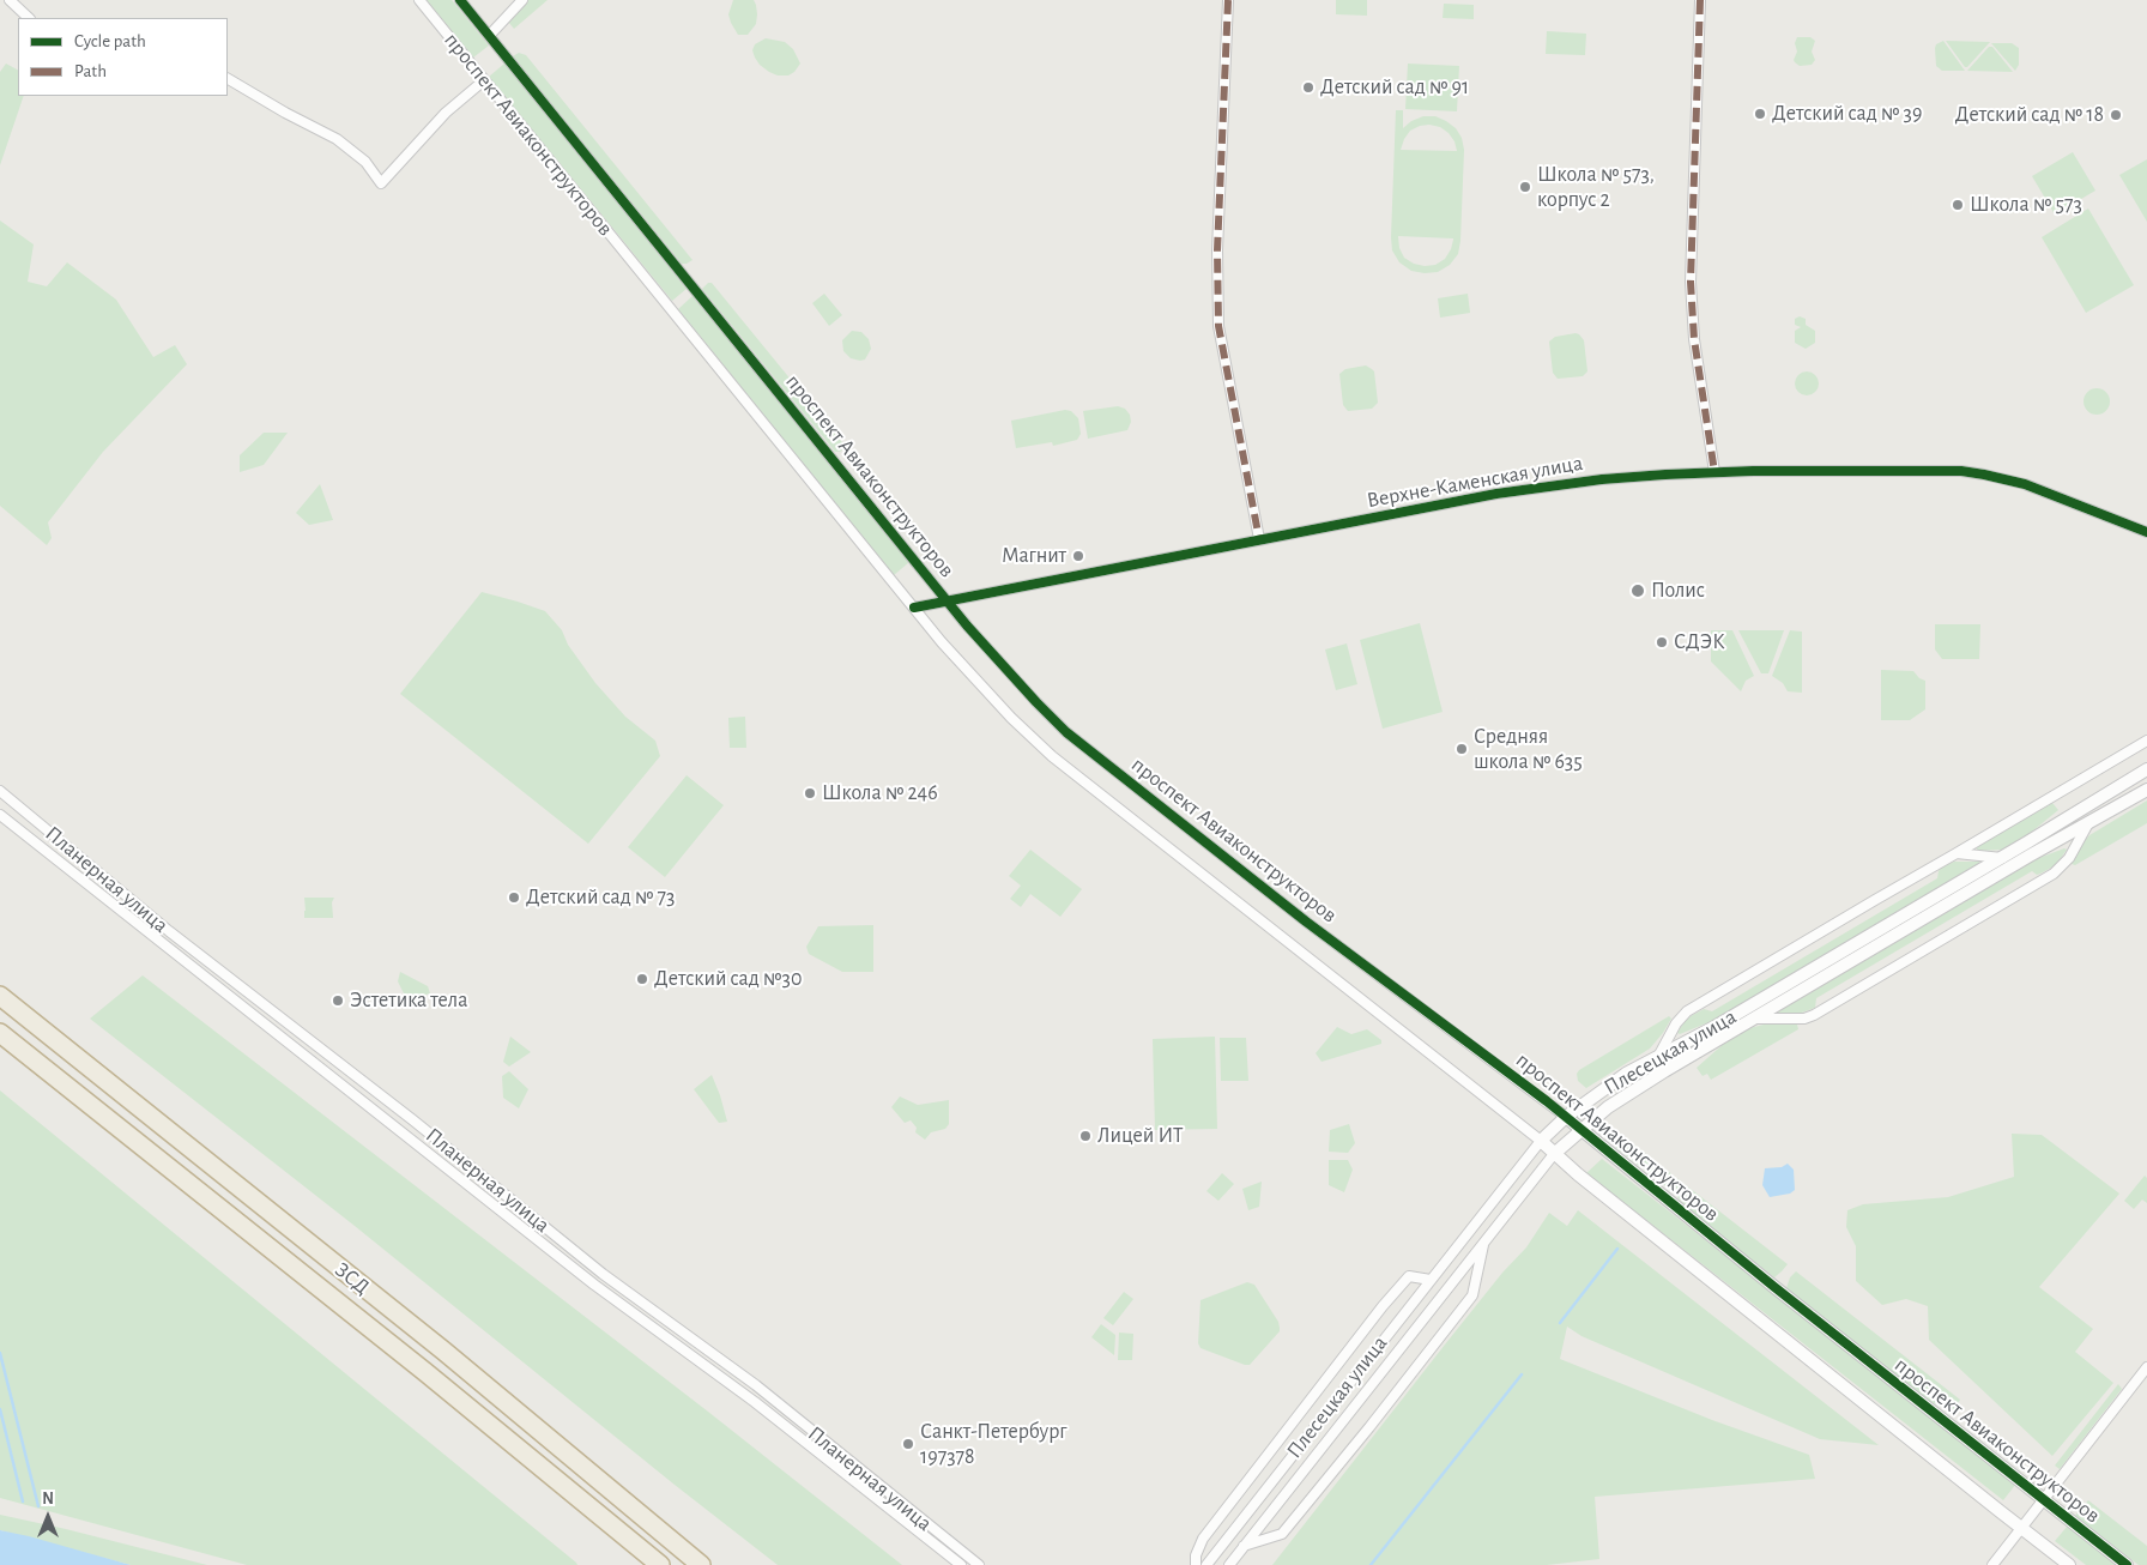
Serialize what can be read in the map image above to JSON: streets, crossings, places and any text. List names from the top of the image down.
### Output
{
  "streets": {
    "highway": ["ЗСД"],
    "street": [
      "проспект Авиаконструкторов",
      "Верхне-Каменская улица",
      "Планерная улица",
      "Плесецкая улица"
    ]
  },
  "crossings": [
    ["проспект Авиаконструкторов", "Верхне-Каменская улица"],
    ["проспект Авиаконструкторов", "Плесецкая улица"]
  ],
  "places": [
    "Детский сад № 91",
    "Детский сад № 39",
    "Детский сад № 18",
    "Школа № 573, корпус 2",
    "Школа № 573",
    "Магнит",
    "Полис",
    "СДЭК",
    "Средняя школа № 635",
    "Школа № 246",
    "Детский сад № 73",
    "Детский сад №30",
    "Эстетика тела",
    "Лицей ИТ",
    "Санкт-Петербург 197378"
  ],
  "legend": ["Cycle path", "Path"],
  "north": "top"
}
